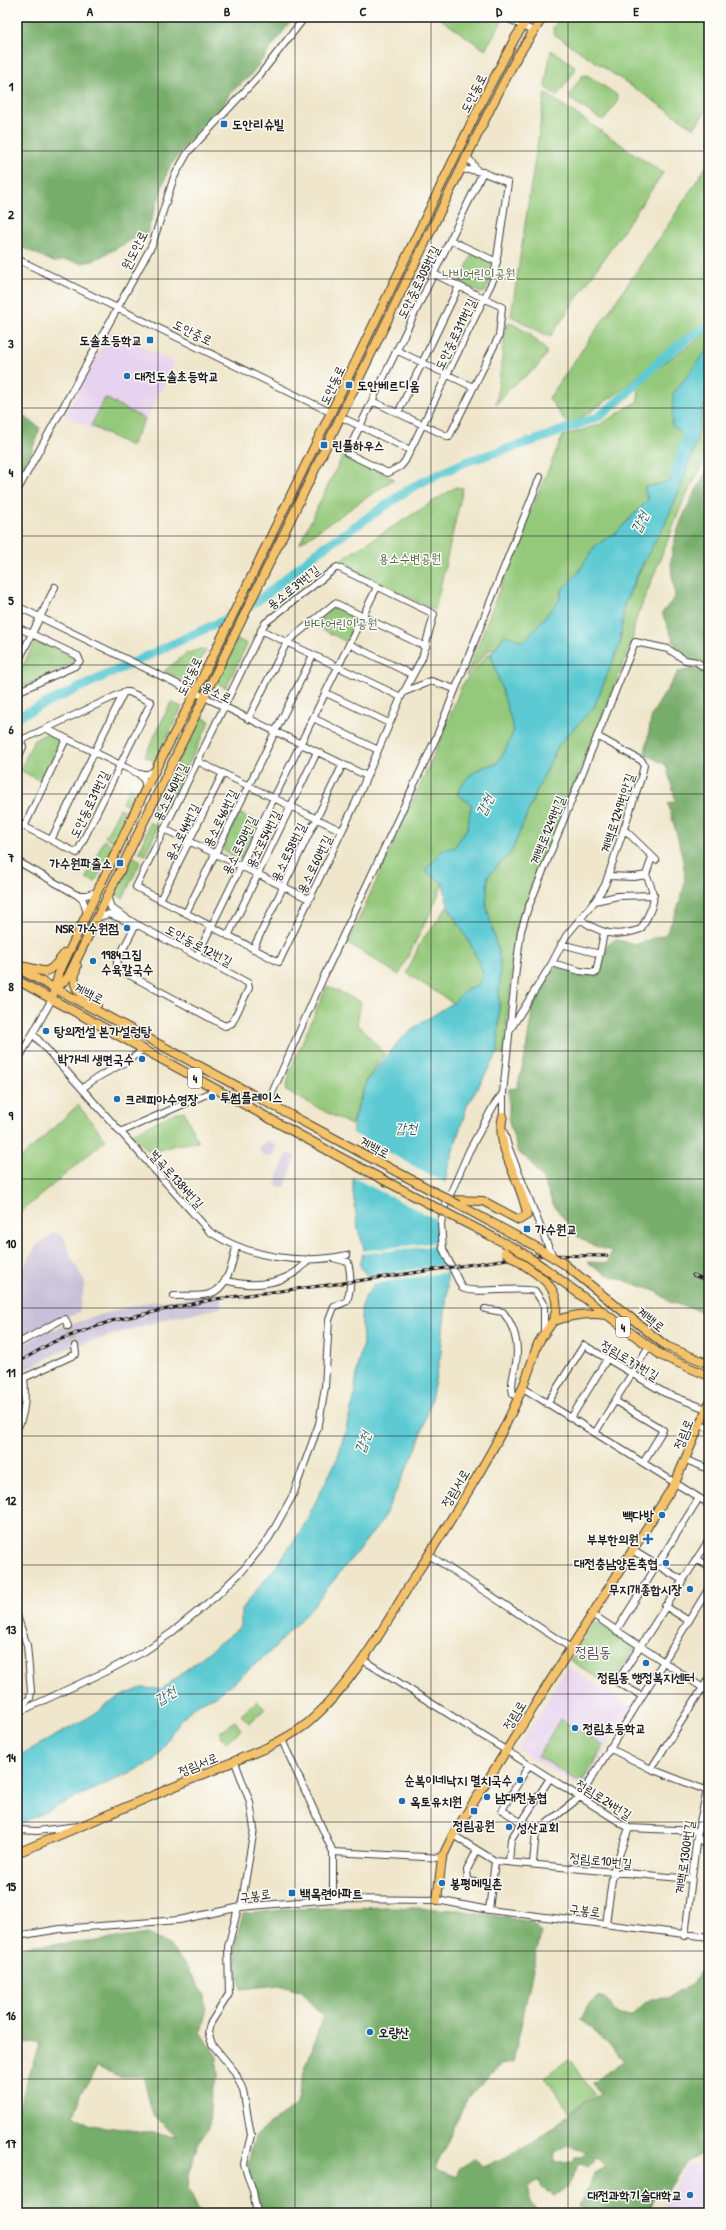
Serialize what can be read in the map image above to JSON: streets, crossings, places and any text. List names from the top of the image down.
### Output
{
  "streets": {
    "main road": [
      "도안동로",
      "도안중로",
      "계백로",
      "4",
      "정림로",
      "정림서로"
    ],
    "street": [
      "원도안로",
      "도안중로305번길",
      "도안중로311번길",
      "용소로39번길",
      "용소로",
      "용소로40번길",
      "도안동로31번길",
      "계백로1249번안길",
      "용소로46번길",
      "계백로1249번길",
      "용소로44번길",
      "용소로54번길",
      "용소로50번길",
      "용소로58번길",
      "용소로60번길",
      "도안동로12번길",
      "벌곡로1384번길",
      "정림로77번길",
      "정림로24번길",
      "계백로1300번길",
      "정림로10번길",
      "구봉로"
    ]
  },
  "crossings": [
    ["도안동로", "도안중로"],
    ["도안동로", "용소로"],
    ["도안동로", "계백로"],
    ["원도안로", "도안중로"],
    ["도안중로305번길", "도안중로"],
    ["도안중로305번길", "도안중로311번길"],
    ["도안중로", "도안중로311번길"],
    ["용소로39번길", "용소로"],
    ["용소로39번길", "용소로40번길"],
    ["용소로39번길", "용소로50번길"],
    ["용소로39번길", "용소로60번길"],
    ["용소로", "용소로40번길"],
    ["용소로", "용소로46번길"],
    ["용소로", "용소로54번길"],
    ["용소로", "용소로50번길"],
    ["용소로", "용소로58번길"],
    ["용소로", "용소로60번길"],
    ["용소로40번길", "용소로44번길"],
    ["계백로1249번안길", "계백로1249번길"],
    ["계백로1249번길", "계백로"],
    ["용소로50번길", "도안동로12번길"],
    ["용소로58번길", "용소로60번길"],
    ["계백로", "정림로77번길"],
    ["정림로77번길", "정림로"],
    ["정림로", "정림로24번길"],
    ["정림로", "정림로10번길"],
    ["정림로", "구봉로"],
    ["정림로24번길", "계백로1300번길"],
    ["정림로24번길", "구봉로"],
    ["계백로1300번길", "정림로10번길"],
    ["계백로1300번길", "구봉로"],
    ["정림로10번길", "구봉로"]
  ],
  "districts": ["정림동"],
  "water": ["갑천"],
  "parks": ["나비어린이공원", "용소수변공원", "바다어린이공원"],
  "places": {
    "transit": [
      "도안리슈빌",
      "도솔초등학교",
      "도안베르디움",
      "린풀하우스",
      "가수원파출소",
      "가수원교",
      "정림공원",
      "백목련아파트"
    ],
    "other": [
      "대전도솔초등학교",
      "NSR 가수원점",
      "1984그집 수육칼국수",
      "탕의전설 본가설렁탕",
      "박가네 생면국수",
      "투썸플레이스",
      "크레피아수영장",
      "빽다방",
      "대전충남양돈축협",
      "무지개종합시장",
      "정림동 행정복지센터",
      "정림초등학교",
      "순복이네낙지 멸치국수",
      "남대전농협",
      "옥토유치원",
      "성산교회",
      "봉평메밀촌",
      "오량산",
      "대전과학기술대학교"
    ],
    "health": ["부부한의원"]
  },
  "grid": {
    "columns": [
      "A",
      "B",
      "C",
      "D",
      "E"
    ],
    "rows": [
      "1",
      "2",
      "3",
      "4",
      "5",
      "6",
      "7",
      "8",
      "9",
      "10",
      "11",
      "12",
      "13",
      "14",
      "15",
      "16",
      "17"
    ]
  }
}
